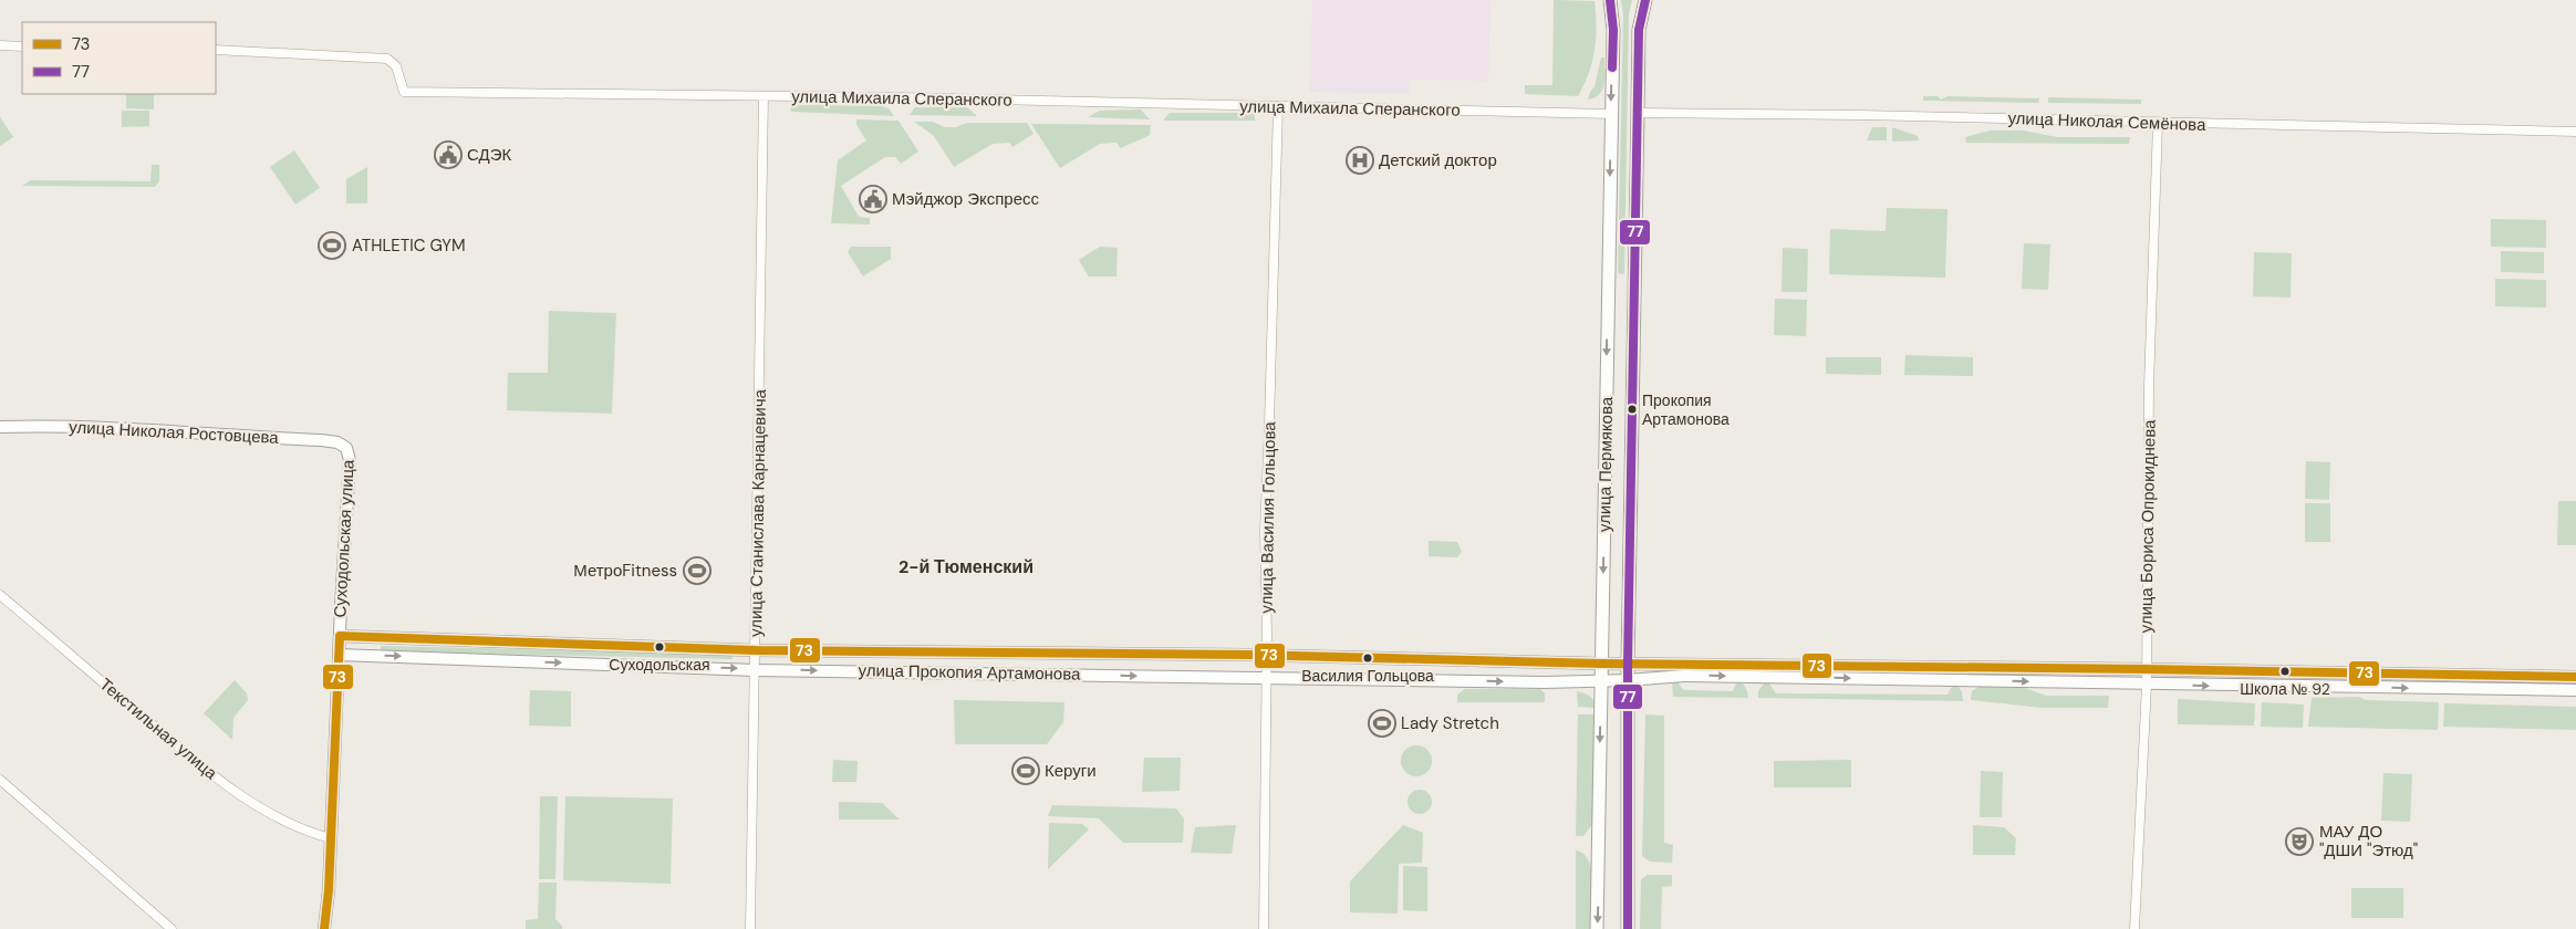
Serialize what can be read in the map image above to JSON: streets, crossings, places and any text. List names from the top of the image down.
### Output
{
  "streets": {
    "main road": ["улица Пермякова"],
    "street": [
      "улица Михаила Сперанского",
      "улица Николая Семёнова",
      "улица Николая Ростовцева",
      "улица Станислава Карнацевича",
      "улица Василия Гольцова",
      "улица Бориса Опрокиднева",
      "Суходольская улица",
      "улица Прокопия Артамонова",
      "Текстильная улица"
    ]
  },
  "crossings": [
    ["улица Михаила Сперанского", "улица Пермякова"],
    ["улица Михаила Сперанского", "улица Станислава Карнацевича"],
    ["улица Михаила Сперанского", "улица Василия Гольцова"],
    ["улица Николая Семёнова", "улица Пермякова"],
    ["улица Николая Семёнова", "улица Бориса Опрокиднева"],
    ["улица Николая Ростовцева", "Суходольская улица"],
    ["улица Пермякова", "улица Прокопия Артамонова"],
    ["улица Станислава Карнацевича", "улица Прокопия Артамонова"],
    ["улица Василия Гольцова", "улица Прокопия Артамонова"],
    ["улица Бориса Опрокиднева", "улица Прокопия Артамонова"],
    ["Суходольская улица", "улица Прокопия Артамонова"],
    ["Суходольская улица", "Текстильная улица"]
  ],
  "districts": ["2-й Тюменский"],
  "places": {
    "public building": ["СДЭК", "Мэйджор Экспресс"],
    "hospital": ["Детский доктор"],
    "sports": [
      "ATHLETIC GYM",
      "МетроFitness",
      "Lady Stretch",
      "Керуги"
    ],
    "other": [
      "Прокопия Артамонова",
      "Суходольская",
      "Василия Гольцова",
      "Школа № 92"
    ],
    "theatre": ["МАУ ДО \"ДШИ \"Этюд\""]
  },
  "lines": ["transit line 77", "transit line 73"],
  "legend": ["73", "77"]
}
